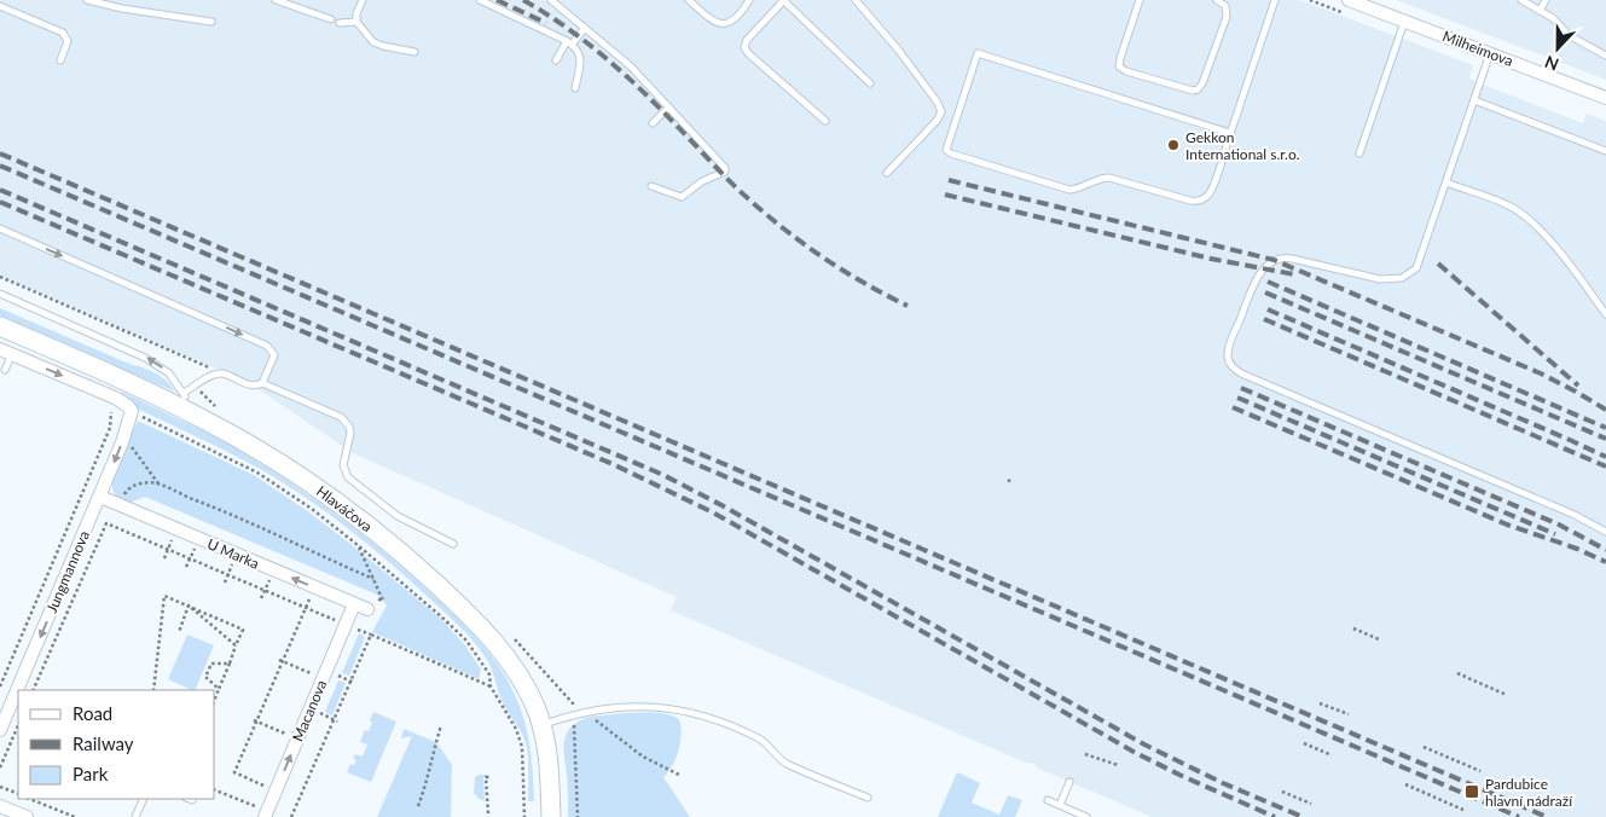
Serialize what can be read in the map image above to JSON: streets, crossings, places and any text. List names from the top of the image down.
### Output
{
  "streets": {
    "main road": ["Hlaváčova"],
    "street": [
      "Milheimova",
      "U Marka",
      "Jungmannova",
      "Macanova"
    ]
  },
  "crossings": [
    ["U Marka", "Jungmannova"],
    ["U Marka", "Macanova"]
  ],
  "one_way": ["Jungmannova", "Macanova"],
  "places": {
    "other": ["Gekkon International s.r.o."],
    "transit": ["Pardubice hlavní nádraží"]
  },
  "legend": ["Road", "Railway", "Park"],
  "north": "bottom"
}
